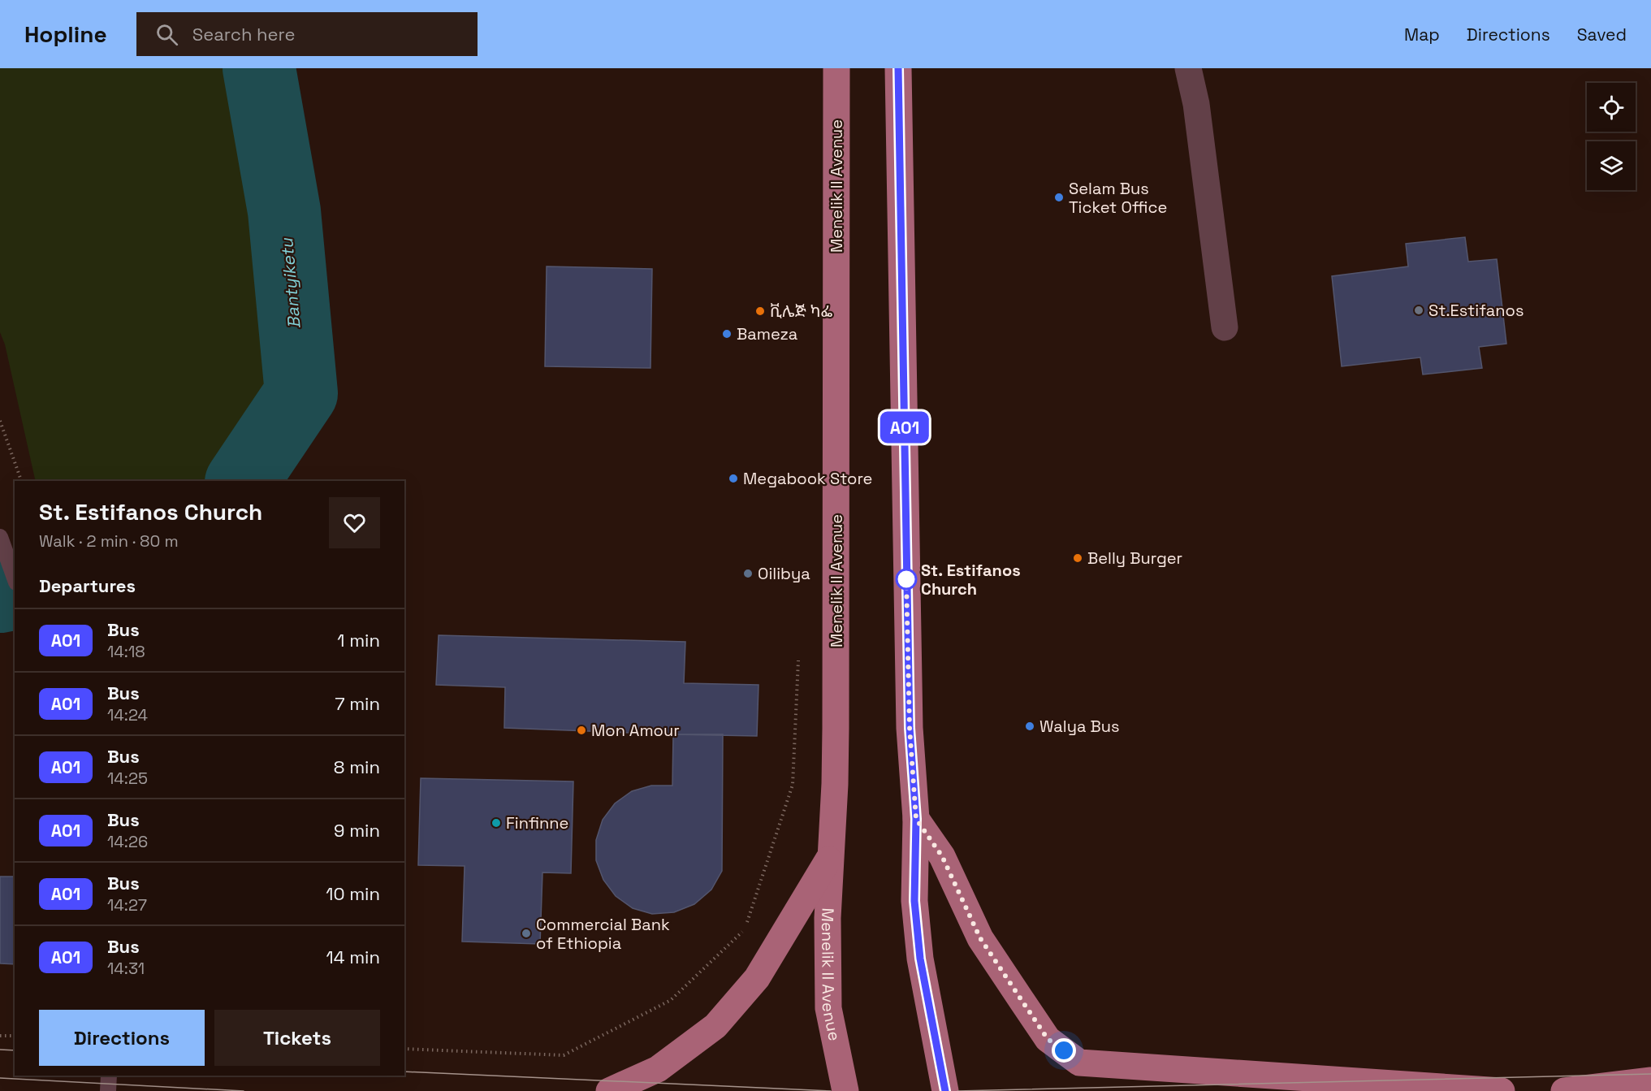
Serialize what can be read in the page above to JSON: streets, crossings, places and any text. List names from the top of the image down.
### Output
{
  "streets": {
    "main road": ["Menelik II Avenue"]
  },
  "water": ["Bantyiketu"],
  "places": [
    "Selam Bus Ticket Office",
    "St.Estifanos",
    "ቪሌጅ ካፌ",
    "Bameza",
    "Megabook Store",
    "Belly Burger",
    "Oilibya",
    "St. Estifanos Church",
    "Walya Bus",
    "Mon Amour",
    "Finfinne",
    "Commercial Bank of Ethiopia"
  ],
  "lines": ["bus line A01"],
  "page": {
    "header": "Hopline",
    "search": "Search here",
    "nav": ["Map", "Directions", "Saved"],
    "on_map": "A01",
    "heading": [
      ["St. Estifanos Church", "Walk · 2 min · 80 m"],
      "Departures"
    ],
    "list": [
      {
        "mark": "A01",
        "name": "Bus",
        "note": "14:18",
        "value": "1 min"
      },
      {
        "mark": "A01",
        "name": "Bus",
        "note": "14:24",
        "value": "7 min"
      },
      {
        "mark": "A01",
        "name": "Bus",
        "note": "14:25",
        "value": "8 min"
      },
      {
        "mark": "A01",
        "name": "Bus",
        "note": "14:26",
        "value": "9 min"
      },
      {
        "mark": "A01",
        "name": "Bus",
        "note": "14:27",
        "value": "10 min"
      },
      {
        "mark": "A01",
        "name": "Bus",
        "note": "14:31",
        "value": "14 min"
      }
    ],
    "buttons": ["Directions", "Tickets"]
  }
}
